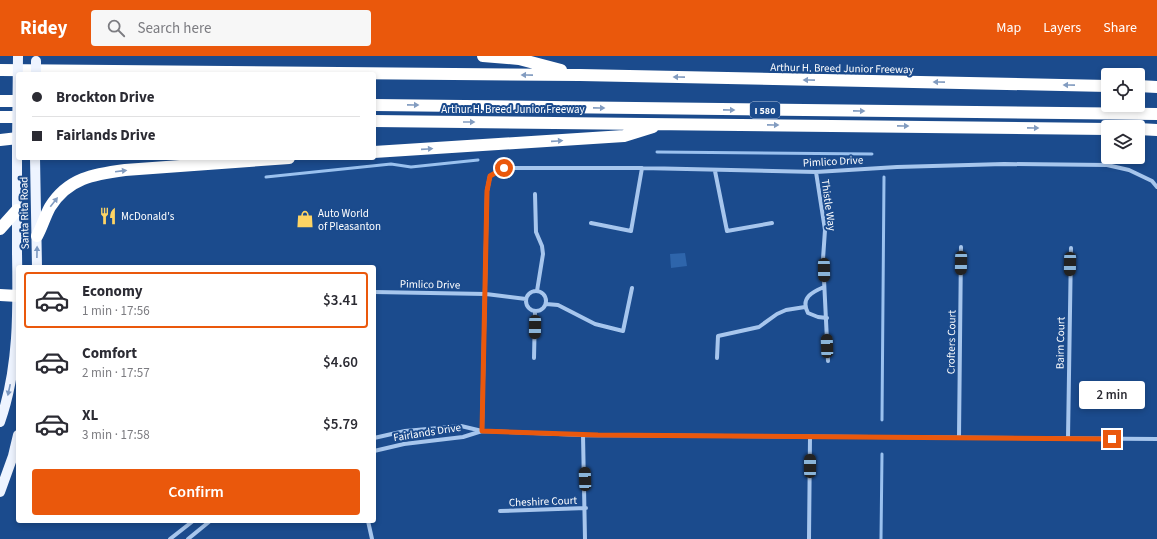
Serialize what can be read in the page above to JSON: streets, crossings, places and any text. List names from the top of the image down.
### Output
{
  "streets": {
    "highway": ["Arthur H. Breed Junior Freeway", "I 580"],
    "main road": ["Santa Rita Road"],
    "street": [
      "Pimlico Drive",
      "Thistle Way",
      "Crofters Court",
      "Bairn Court",
      "Fairlands Drive",
      "Cheshire Court"
    ]
  },
  "crossings": [
    ["Pimlico Drive", "Thistle Way"],
    ["Crofters Court", "Fairlands Drive"],
    ["Bairn Court", "Fairlands Drive"]
  ],
  "places": {
    "restaurant": ["McDonald's"],
    "shop": ["Auto World of Pleasanton"]
  },
  "page": {
    "header": "Ridey",
    "search": "Search here",
    "nav": ["Map", "Layers", "Share"],
    "banner": ["Brockton Drive", "Fairlands Drive"],
    "list": [
      {
        "name": "Economy",
        "note": "1 min · 17:56",
        "value": "$3.41"
      },
      {
        "name": "Comfort",
        "note": "2 min · 17:57",
        "value": "$4.60"
      },
      {
        "name": "XL",
        "note": "3 min · 17:58",
        "value": "$5.79"
      }
    ],
    "bubble": "2 min",
    "buttons": "Confirm"
  }
}
